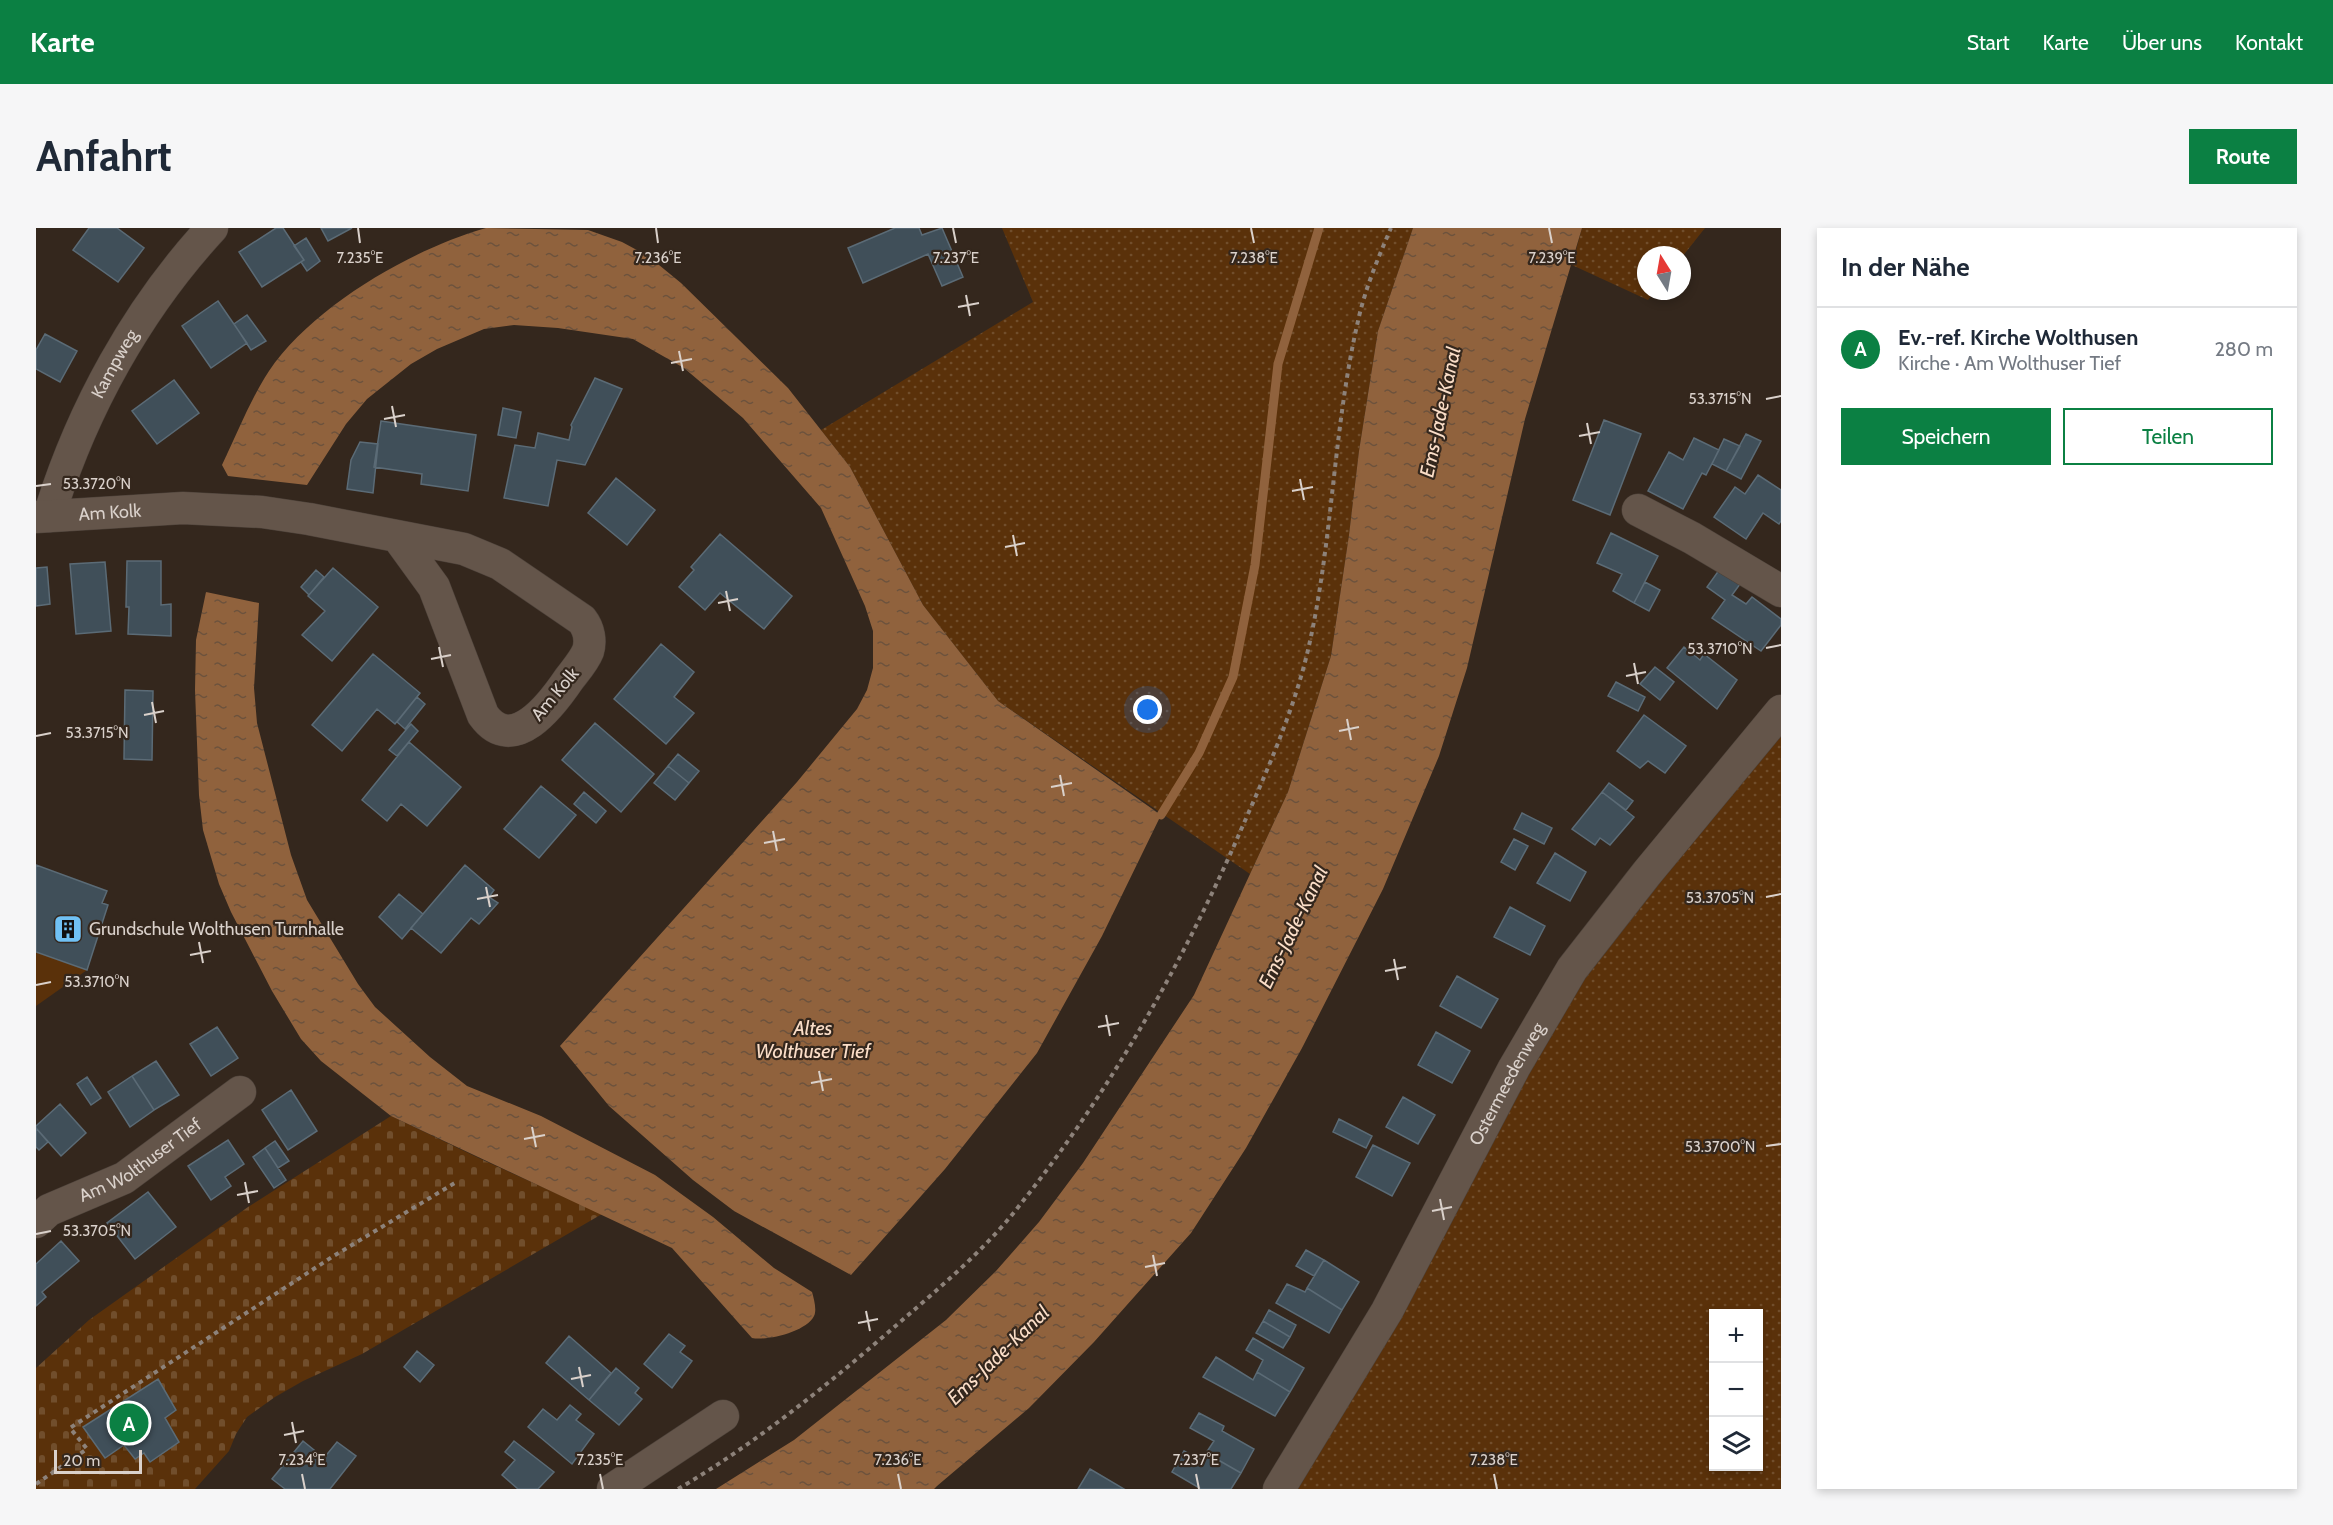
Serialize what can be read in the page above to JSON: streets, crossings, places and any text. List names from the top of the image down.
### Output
{
  "streets": {
    "street": [
      "Kampweg",
      "Am Kolk",
      "Ostermeedenweg",
      "Am Wolthuser Tief"
    ]
  },
  "crossings": [
    ["Kampweg", "Am Kolk"]
  ],
  "water": ["Ems-Jade-Kanal", "Altes Wolthuser Tief"],
  "places": {
    "building": ["Grundschule Wolthusen Turnhalle"]
  },
  "scale_bar": "20 m",
  "north": "top",
  "page": {
    "header": "Karte",
    "nav": [
      "Start",
      "Karte",
      "Über uns",
      "Kontakt"
    ],
    "buttons": [
      "Route",
      ["Speichern", "Teilen"]
    ],
    "title": "Anfahrt",
    "heading": "In der Nähe",
    "list": [
      {
        "mark": "A",
        "name": "Ev.-ref. Kirche Wolthusen",
        "note": "Kirche · Am Wolthuser Tief",
        "value": "280 m"
      }
    ],
    "map_buttons": ["+", "−"],
    "pins": "A",
    "scale": "20 m"
  },
  "coordinates": [
    "7.235°E",
    "7.236°E",
    "7.237°E",
    "7.238°E",
    "7.239°E",
    "53.3715°N",
    "53.3720°N",
    "53.3710°N",
    "53.3705°N",
    "53.3700°N",
    "7.234°E"
  ]
}
